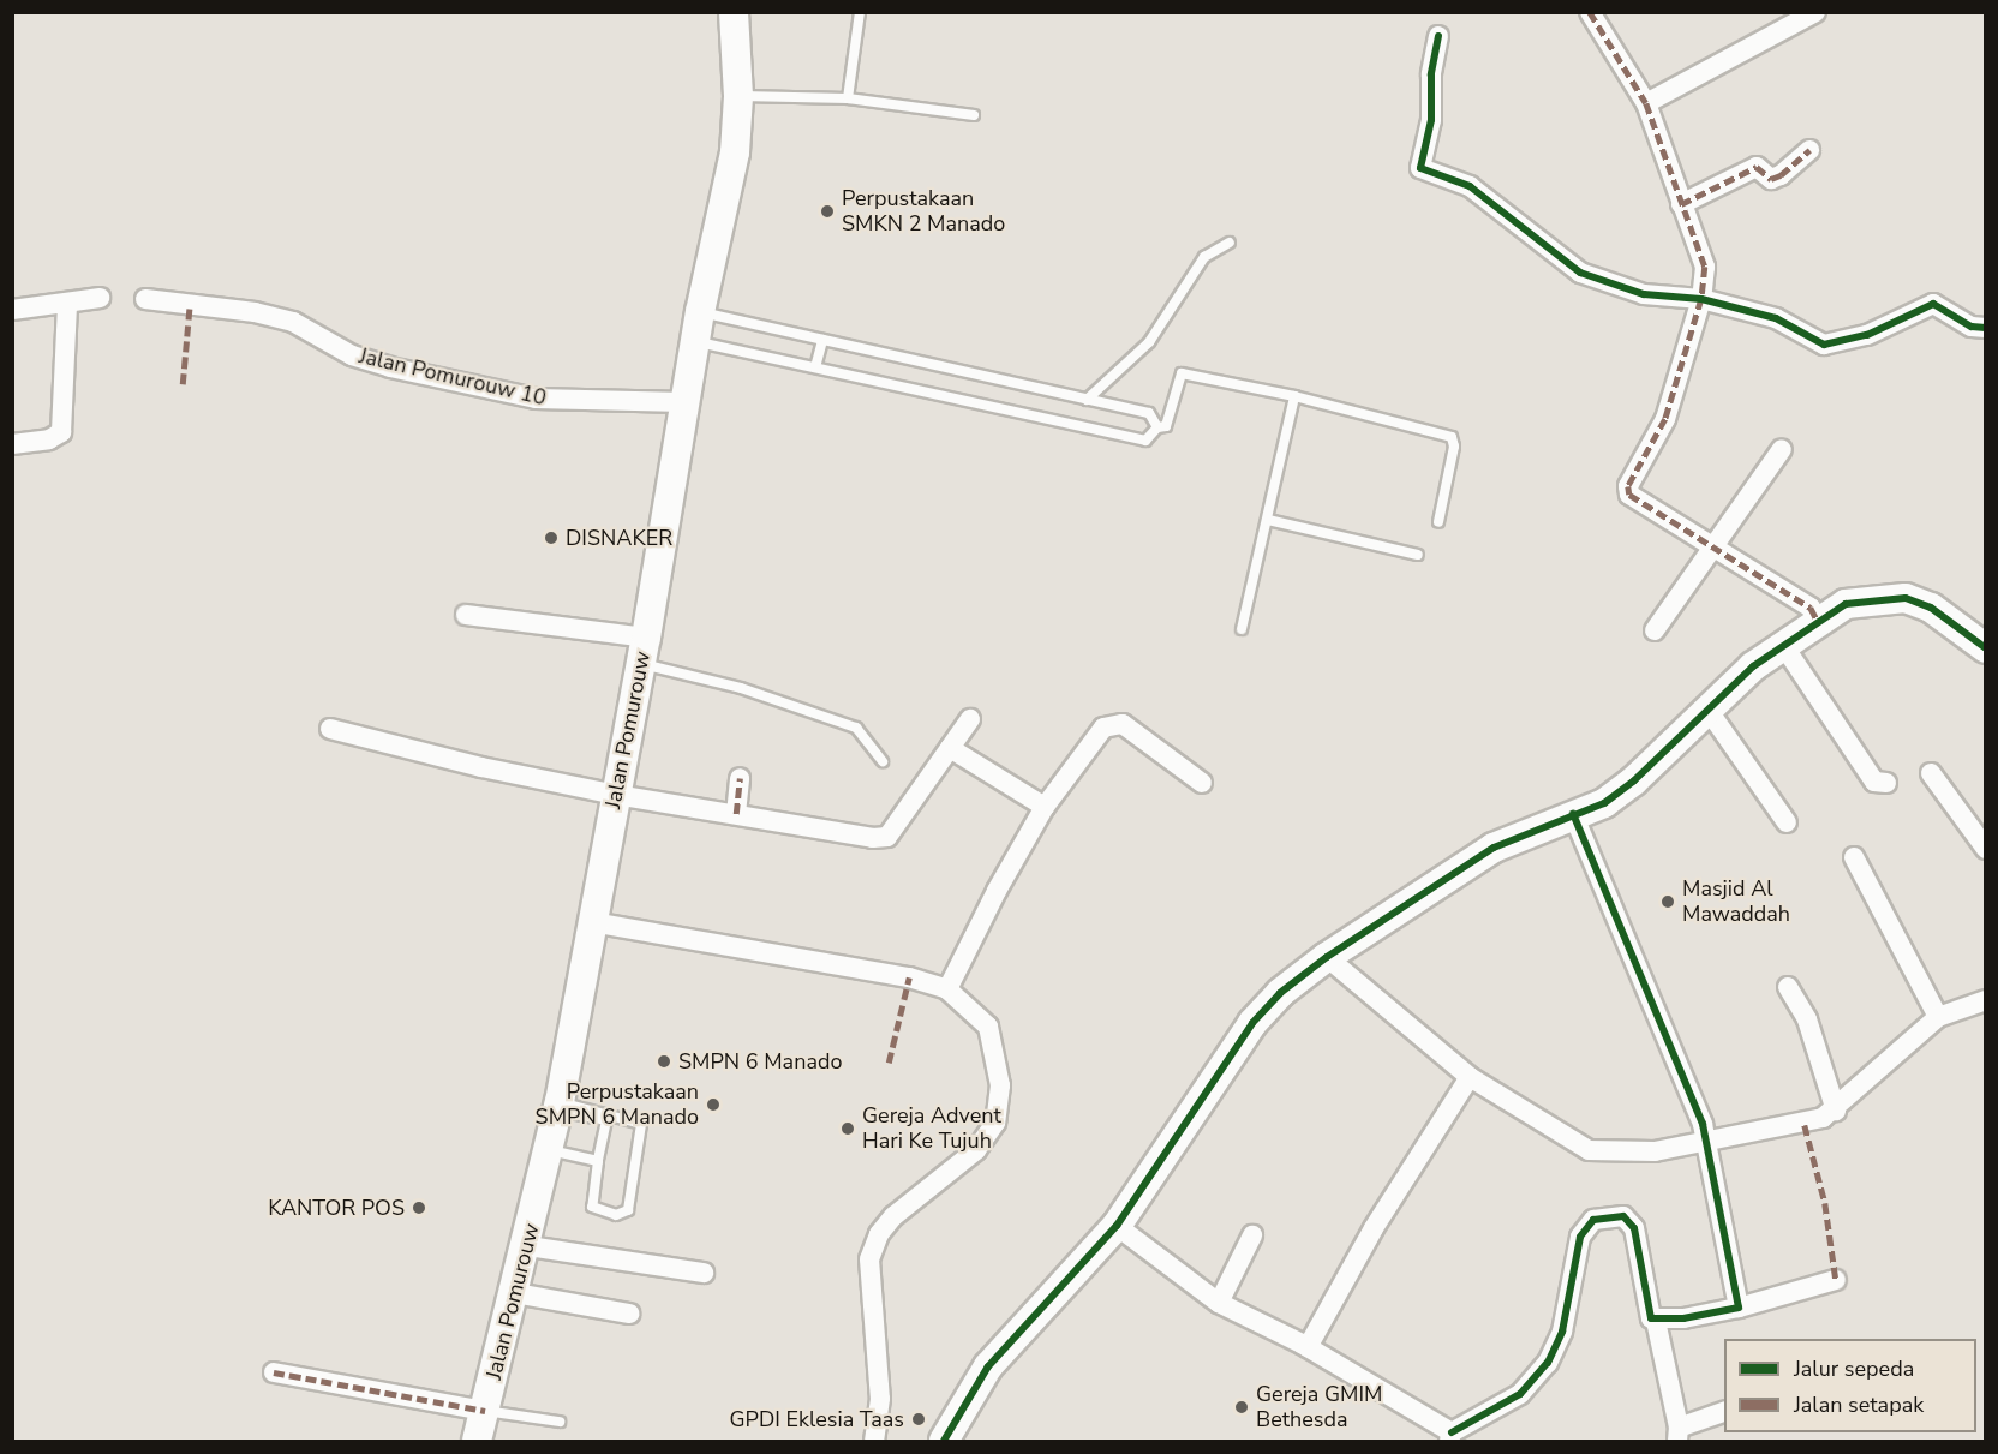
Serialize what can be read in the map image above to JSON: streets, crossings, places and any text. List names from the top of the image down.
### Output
{
  "streets": {
    "main road": ["Jalan Pomurouw"],
    "street": ["Jalan Pomurouw 10"]
  },
  "crossings": [
    ["Jalan Pomurouw 10", "Jalan Pomurouw"]
  ],
  "places": [
    "Perpustakaan SMKN 2 Manado",
    "DISNAKER",
    "Masjid Al Mawaddah",
    "SMPN 6 Manado",
    "Perpustakaan SMPN 6 Manado",
    "Gereja Advent Hari Ke Tujuh",
    "KANTOR POS",
    "Gereja GMIM Bethesda",
    "GPDI Eklesia Taas"
  ],
  "legend": ["Jalur sepeda", "Jalan setapak"]
}
